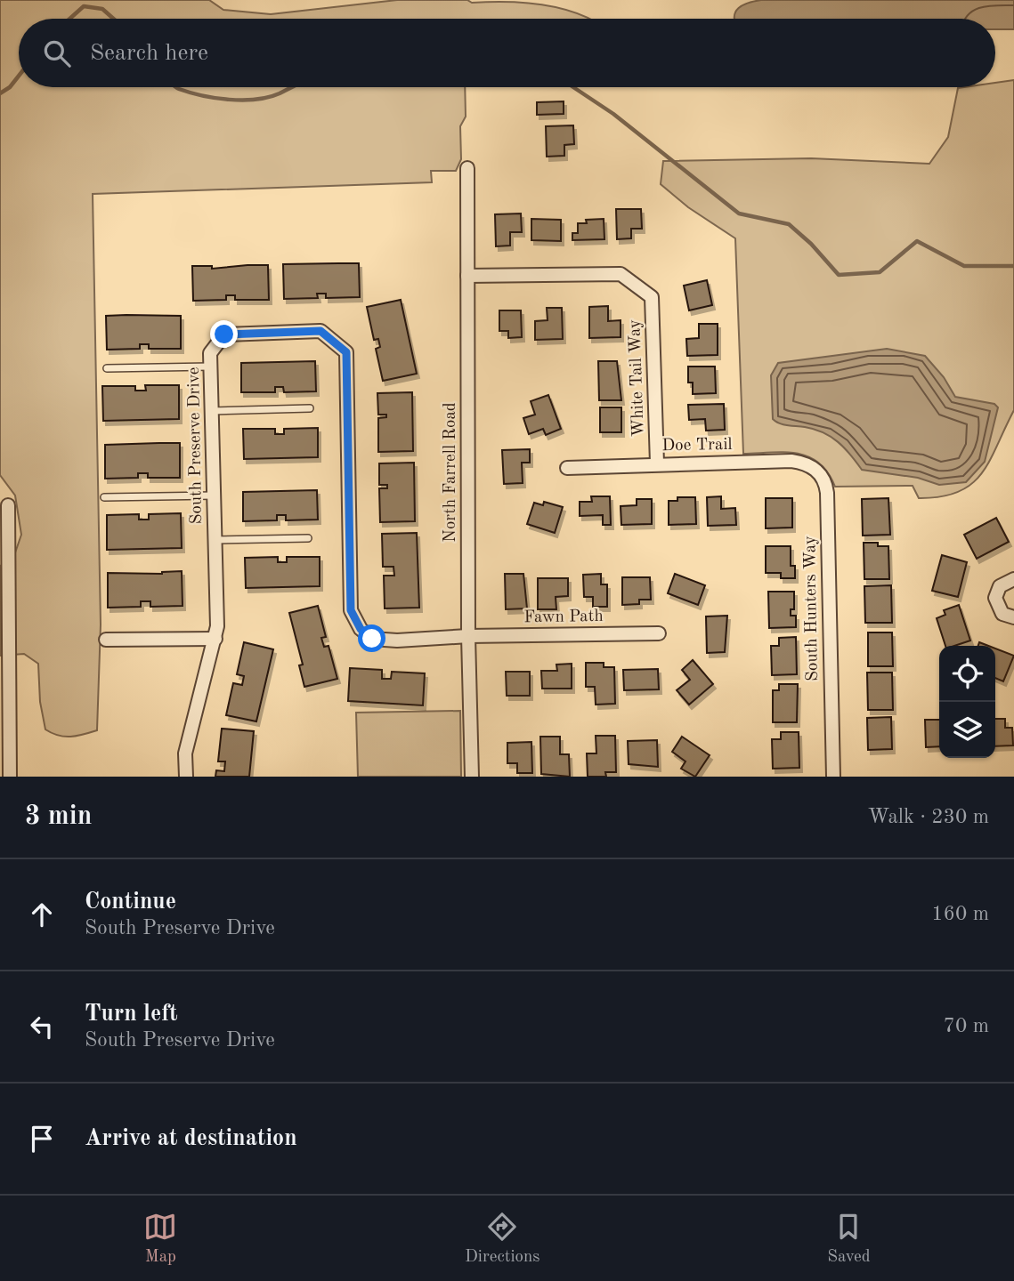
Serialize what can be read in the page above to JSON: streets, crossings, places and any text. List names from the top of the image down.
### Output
{
  "streets": {
    "street": [
      "White Tail Way",
      "South Preserve Drive",
      "Doe Trail",
      "North Farrell Road",
      "South Hunters Way",
      "Fawn Path"
    ]
  },
  "crossings": [
    ["White Tail Way", "Doe Trail"],
    ["White Tail Way", "North Farrell Road"],
    ["South Preserve Drive", "North Farrell Road"],
    ["South Preserve Drive", "Fawn Path"],
    ["Doe Trail", "South Hunters Way"],
    ["North Farrell Road", "Fawn Path"]
  ],
  "page": {
    "search": "Search here",
    "heading": ["3 min", "Walk · 230 m"],
    "list": [
      ["Continue", "South Preserve Drive", "160 m"],
      ["Turn left", "South Preserve Drive", "70 m"],
      "Arrive at destination"
    ],
    "nav": ["Map", "Directions", "Saved"]
  }
}
